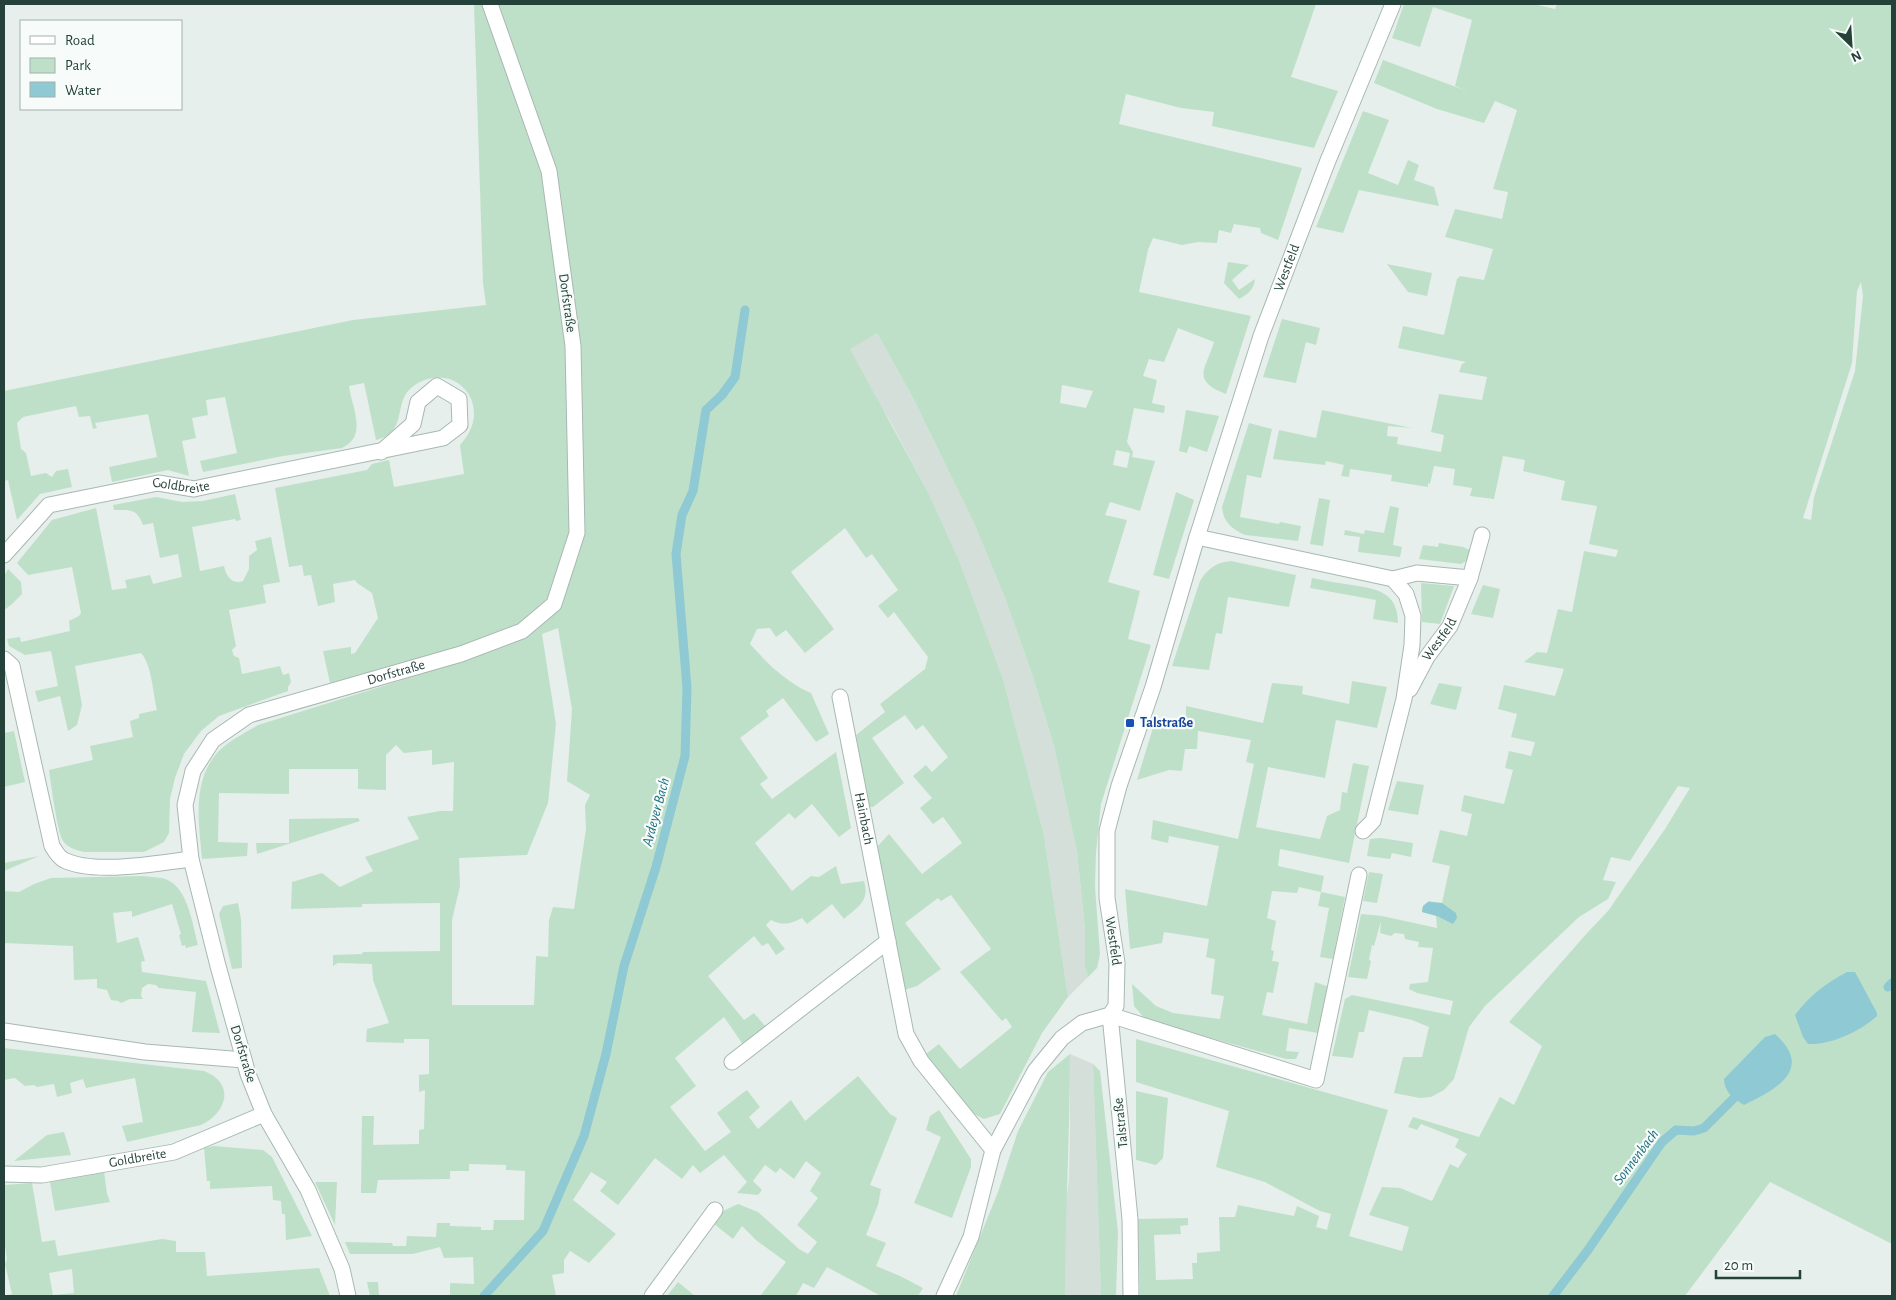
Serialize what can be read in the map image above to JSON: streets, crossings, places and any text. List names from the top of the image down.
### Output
{
  "streets": {
    "street": [
      "Westfeld",
      "Dorfstraße",
      "Goldbreite",
      "Hainbach",
      "Talstraße"
    ]
  },
  "crossings": [
    ["Westfeld", "Talstraße"],
    ["Dorfstraße", "Goldbreite"]
  ],
  "water": ["Ardeyer Bach", "Sonnenbach"],
  "places": {
    "transit": ["Talstraße"]
  },
  "legend": ["Road", "Park", "Water"],
  "scale_bar": "20 m",
  "north": "bottom right"
}
